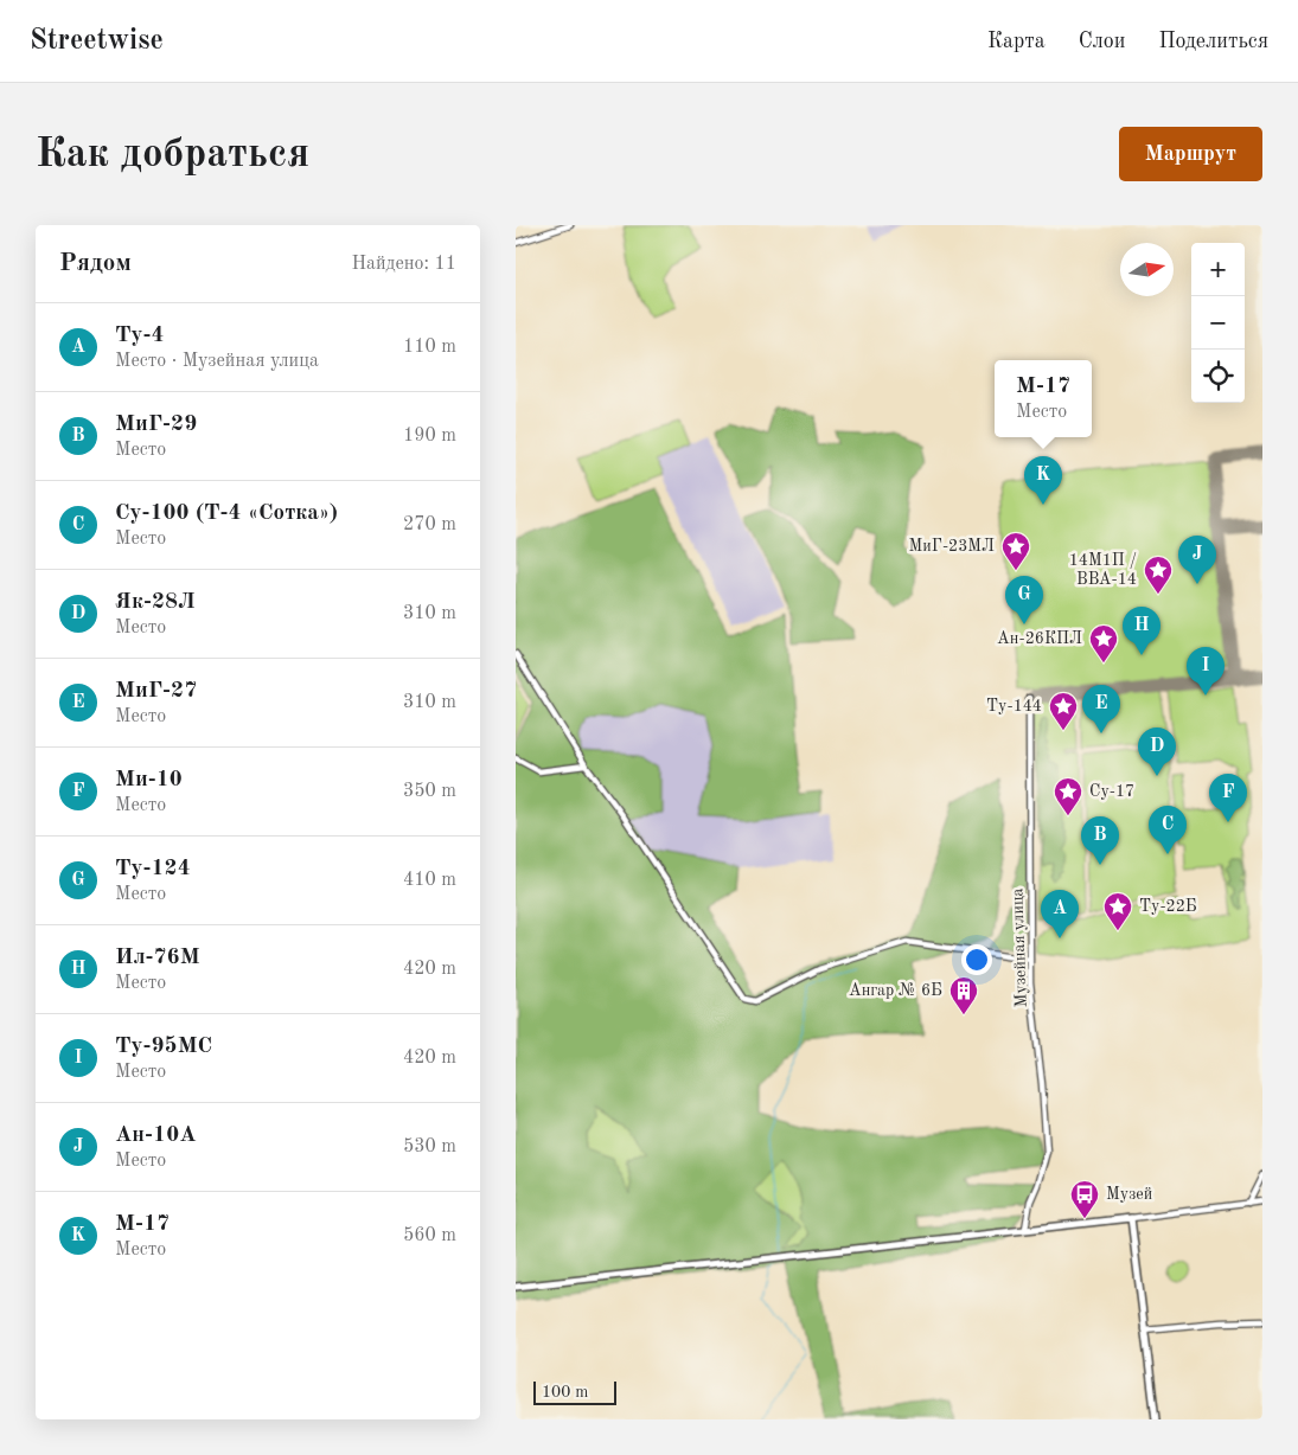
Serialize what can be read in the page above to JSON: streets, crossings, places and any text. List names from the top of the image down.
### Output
{
  "streets": {
    "street": ["Музейная улица"]
  },
  "places": {
    "place": [
      "МиГ-23МЛ",
      "14М1П / ВВА-14",
      "Ан-26КПЛ",
      "Ту-144",
      "Су-17",
      "Ту-22Б"
    ],
    "building": ["Ангар № 6Б"],
    "bus stop": ["Музей"]
  },
  "scale_bar": "100 m",
  "north": "right",
  "page": {
    "header": "Streetwise",
    "nav": ["Карта", "Слои", "Поделиться"],
    "buttons": "Маршрут",
    "title": "Как добраться",
    "heading": ["Рядом", "Найдено: 11"],
    "map_buttons": ["+", "−"],
    "list": [
      {
        "mark": "A",
        "name": "Ту-4",
        "note": "Место · Музейная улица",
        "value": "110 m"
      },
      {
        "mark": "B",
        "name": "МиГ-29",
        "note": "Место",
        "value": "190 m"
      },
      {
        "mark": "C",
        "name": "Су-100 (Т-4 «Сотка»)",
        "note": "Место",
        "value": "270 m"
      },
      {
        "mark": "D",
        "name": "Як-28Л",
        "note": "Место",
        "value": "310 m"
      },
      {
        "mark": "E",
        "name": "МиГ-27",
        "note": "Место",
        "value": "310 m"
      },
      {
        "mark": "F",
        "name": "Ми-10",
        "note": "Место",
        "value": "350 m"
      },
      {
        "mark": "G",
        "name": "Ту-124",
        "note": "Место",
        "value": "410 m"
      },
      {
        "mark": "H",
        "name": "Ил-76М",
        "note": "Место",
        "value": "420 m"
      },
      {
        "mark": "I",
        "name": "Ту-95МС",
        "note": "Место",
        "value": "420 m"
      },
      {
        "mark": "J",
        "name": "Ан-10А",
        "note": "Место",
        "value": "530 m"
      },
      {
        "mark": "K",
        "name": "М-17",
        "note": "Место",
        "value": "560 m"
      }
    ],
    "popup": ["М-17", "Место"],
    "pins": [
      "K",
      "J",
      "G",
      "H",
      "I",
      "E",
      "D",
      "F",
      "C",
      "B",
      "A"
    ],
    "scale": "100 m"
  }
}
